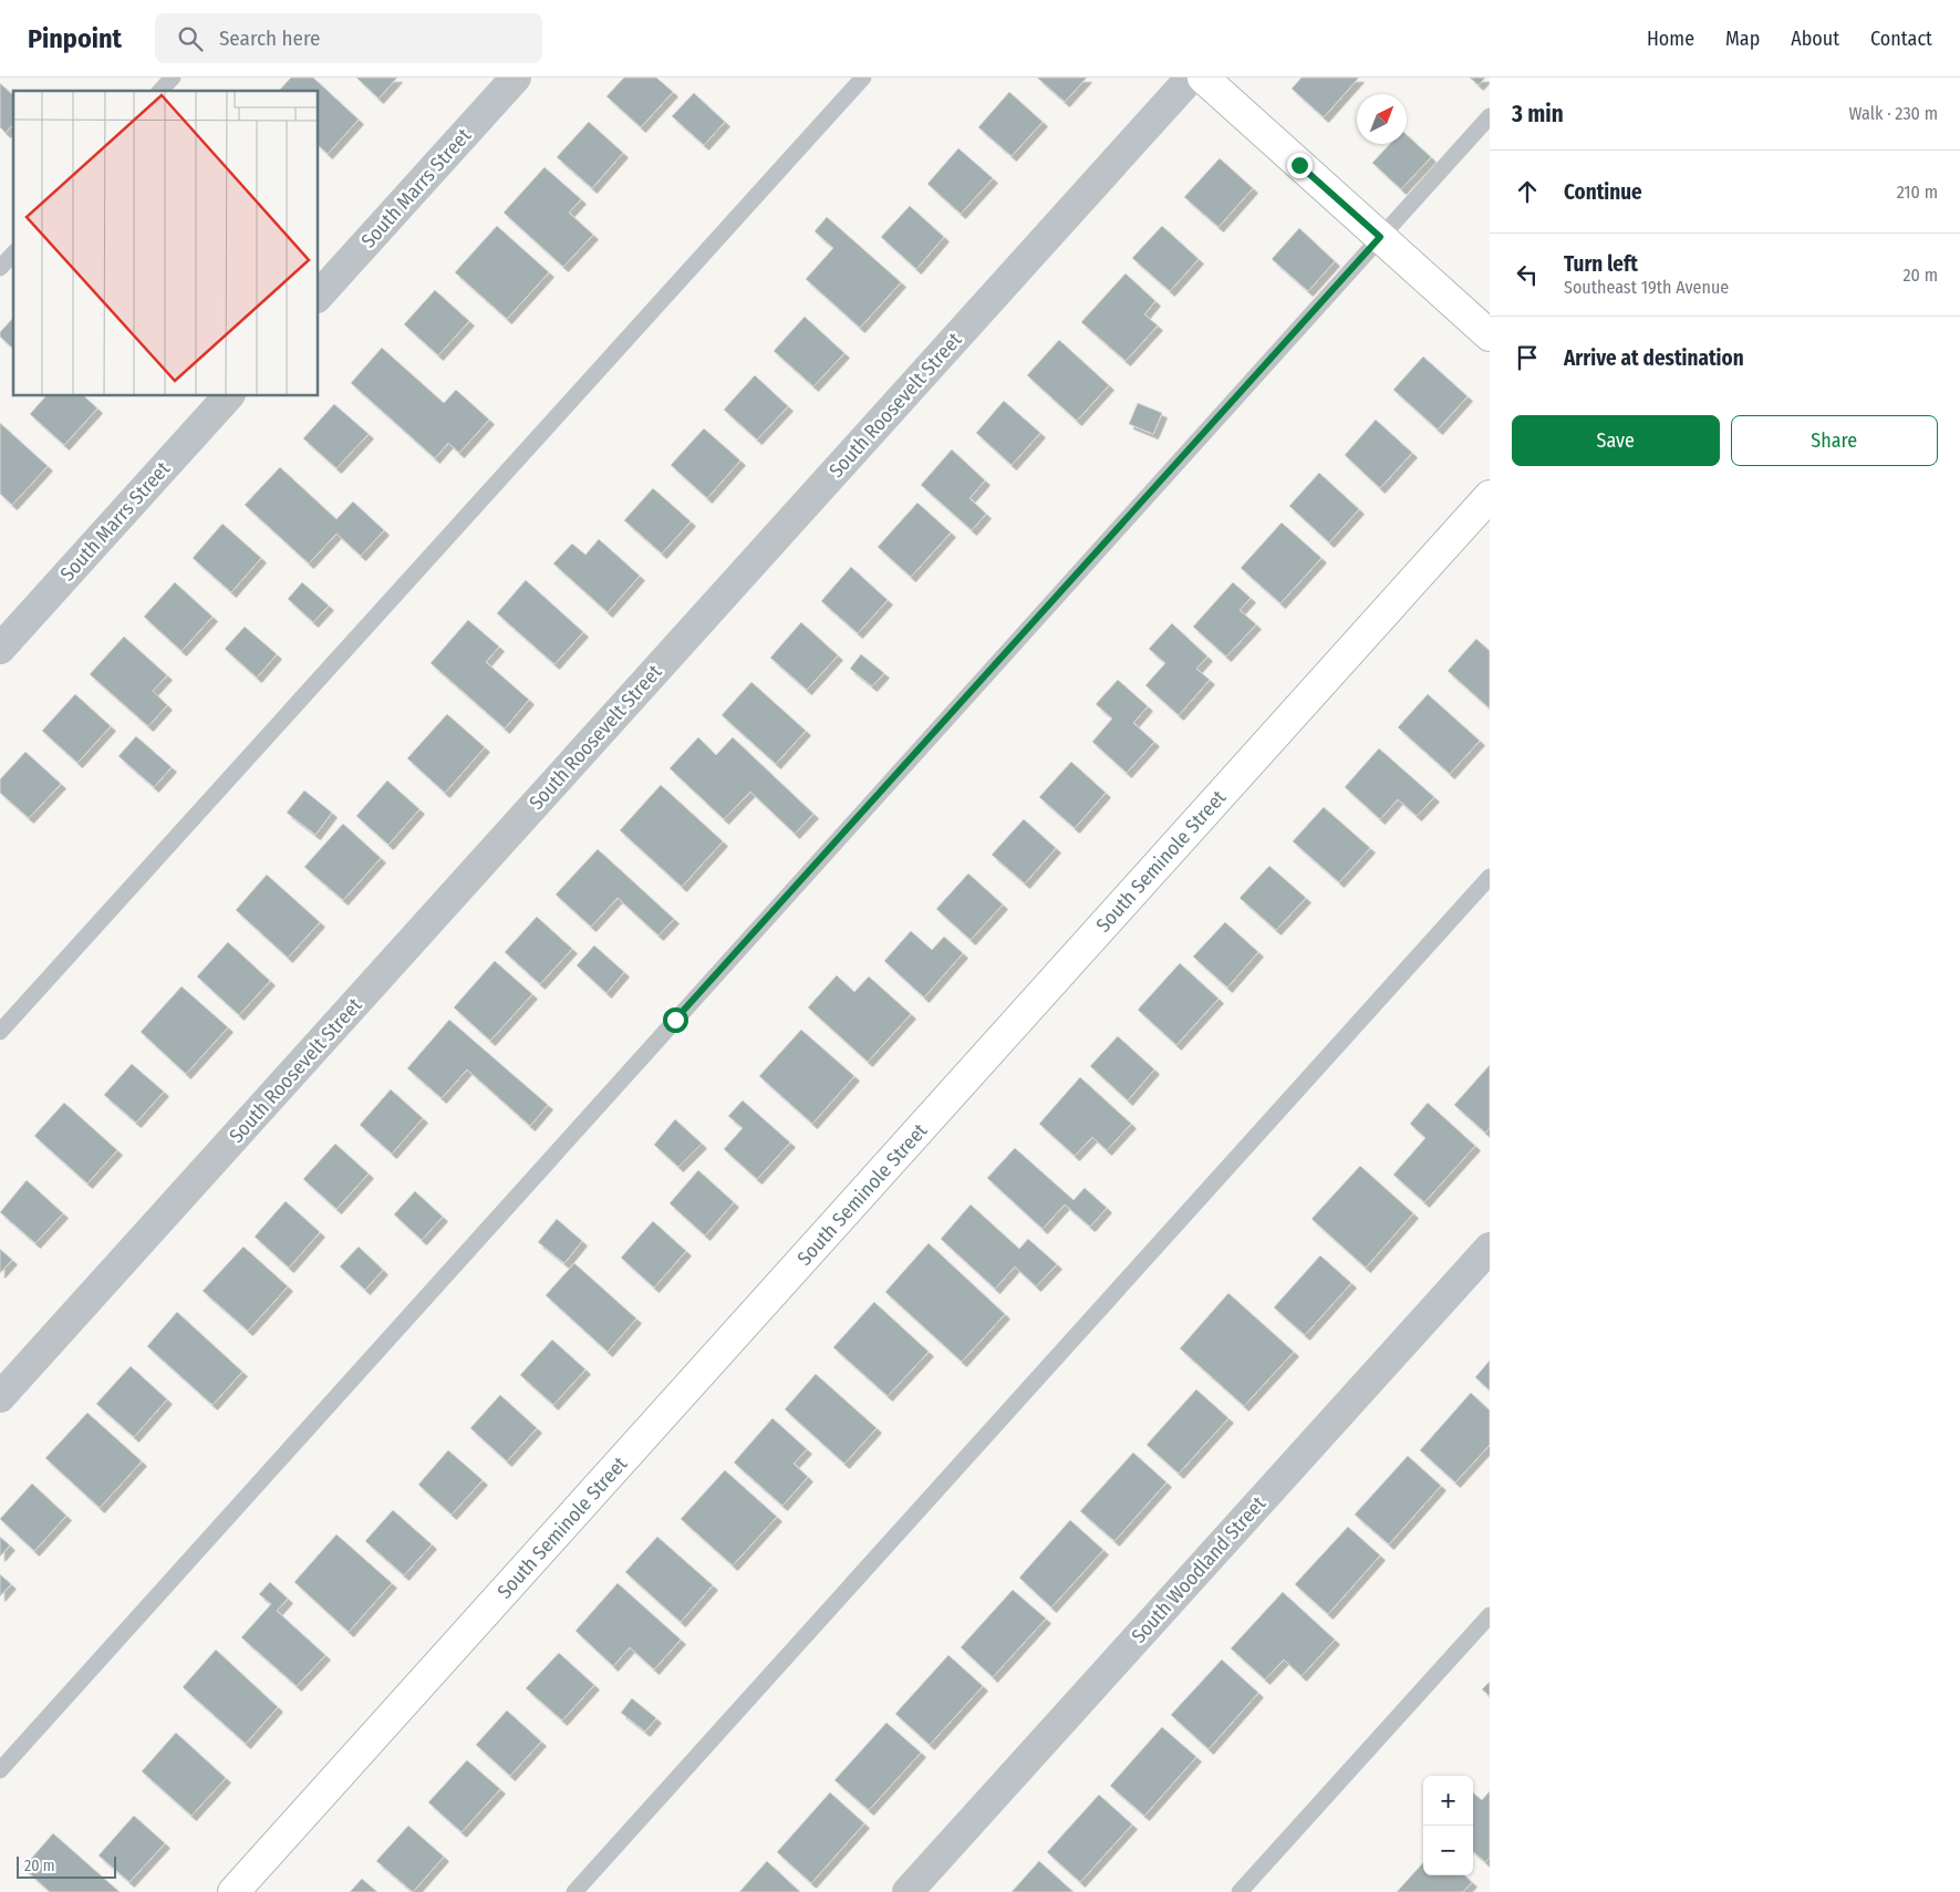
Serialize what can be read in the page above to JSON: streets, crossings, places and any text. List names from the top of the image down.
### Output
{
  "streets": {
    "street": [
      "South Marrs Street",
      "South Roosevelt Street",
      "South Seminole Street",
      "South Woodland Street"
    ]
  },
  "scale_bar": "20 m",
  "north": "top right",
  "page": {
    "header": "Pinpoint",
    "search": "Search here",
    "nav": [
      "Home",
      "Map",
      "About",
      "Contact"
    ],
    "heading": ["3 min", "Walk · 230 m"],
    "list": [
      ["Continue", "210 m"],
      ["Turn left", "Southeast 19th Avenue", "20 m"],
      "Arrive at destination"
    ],
    "buttons": ["Save", "Share"],
    "map_buttons": ["+", "−"],
    "scale": "20 m"
  }
}
